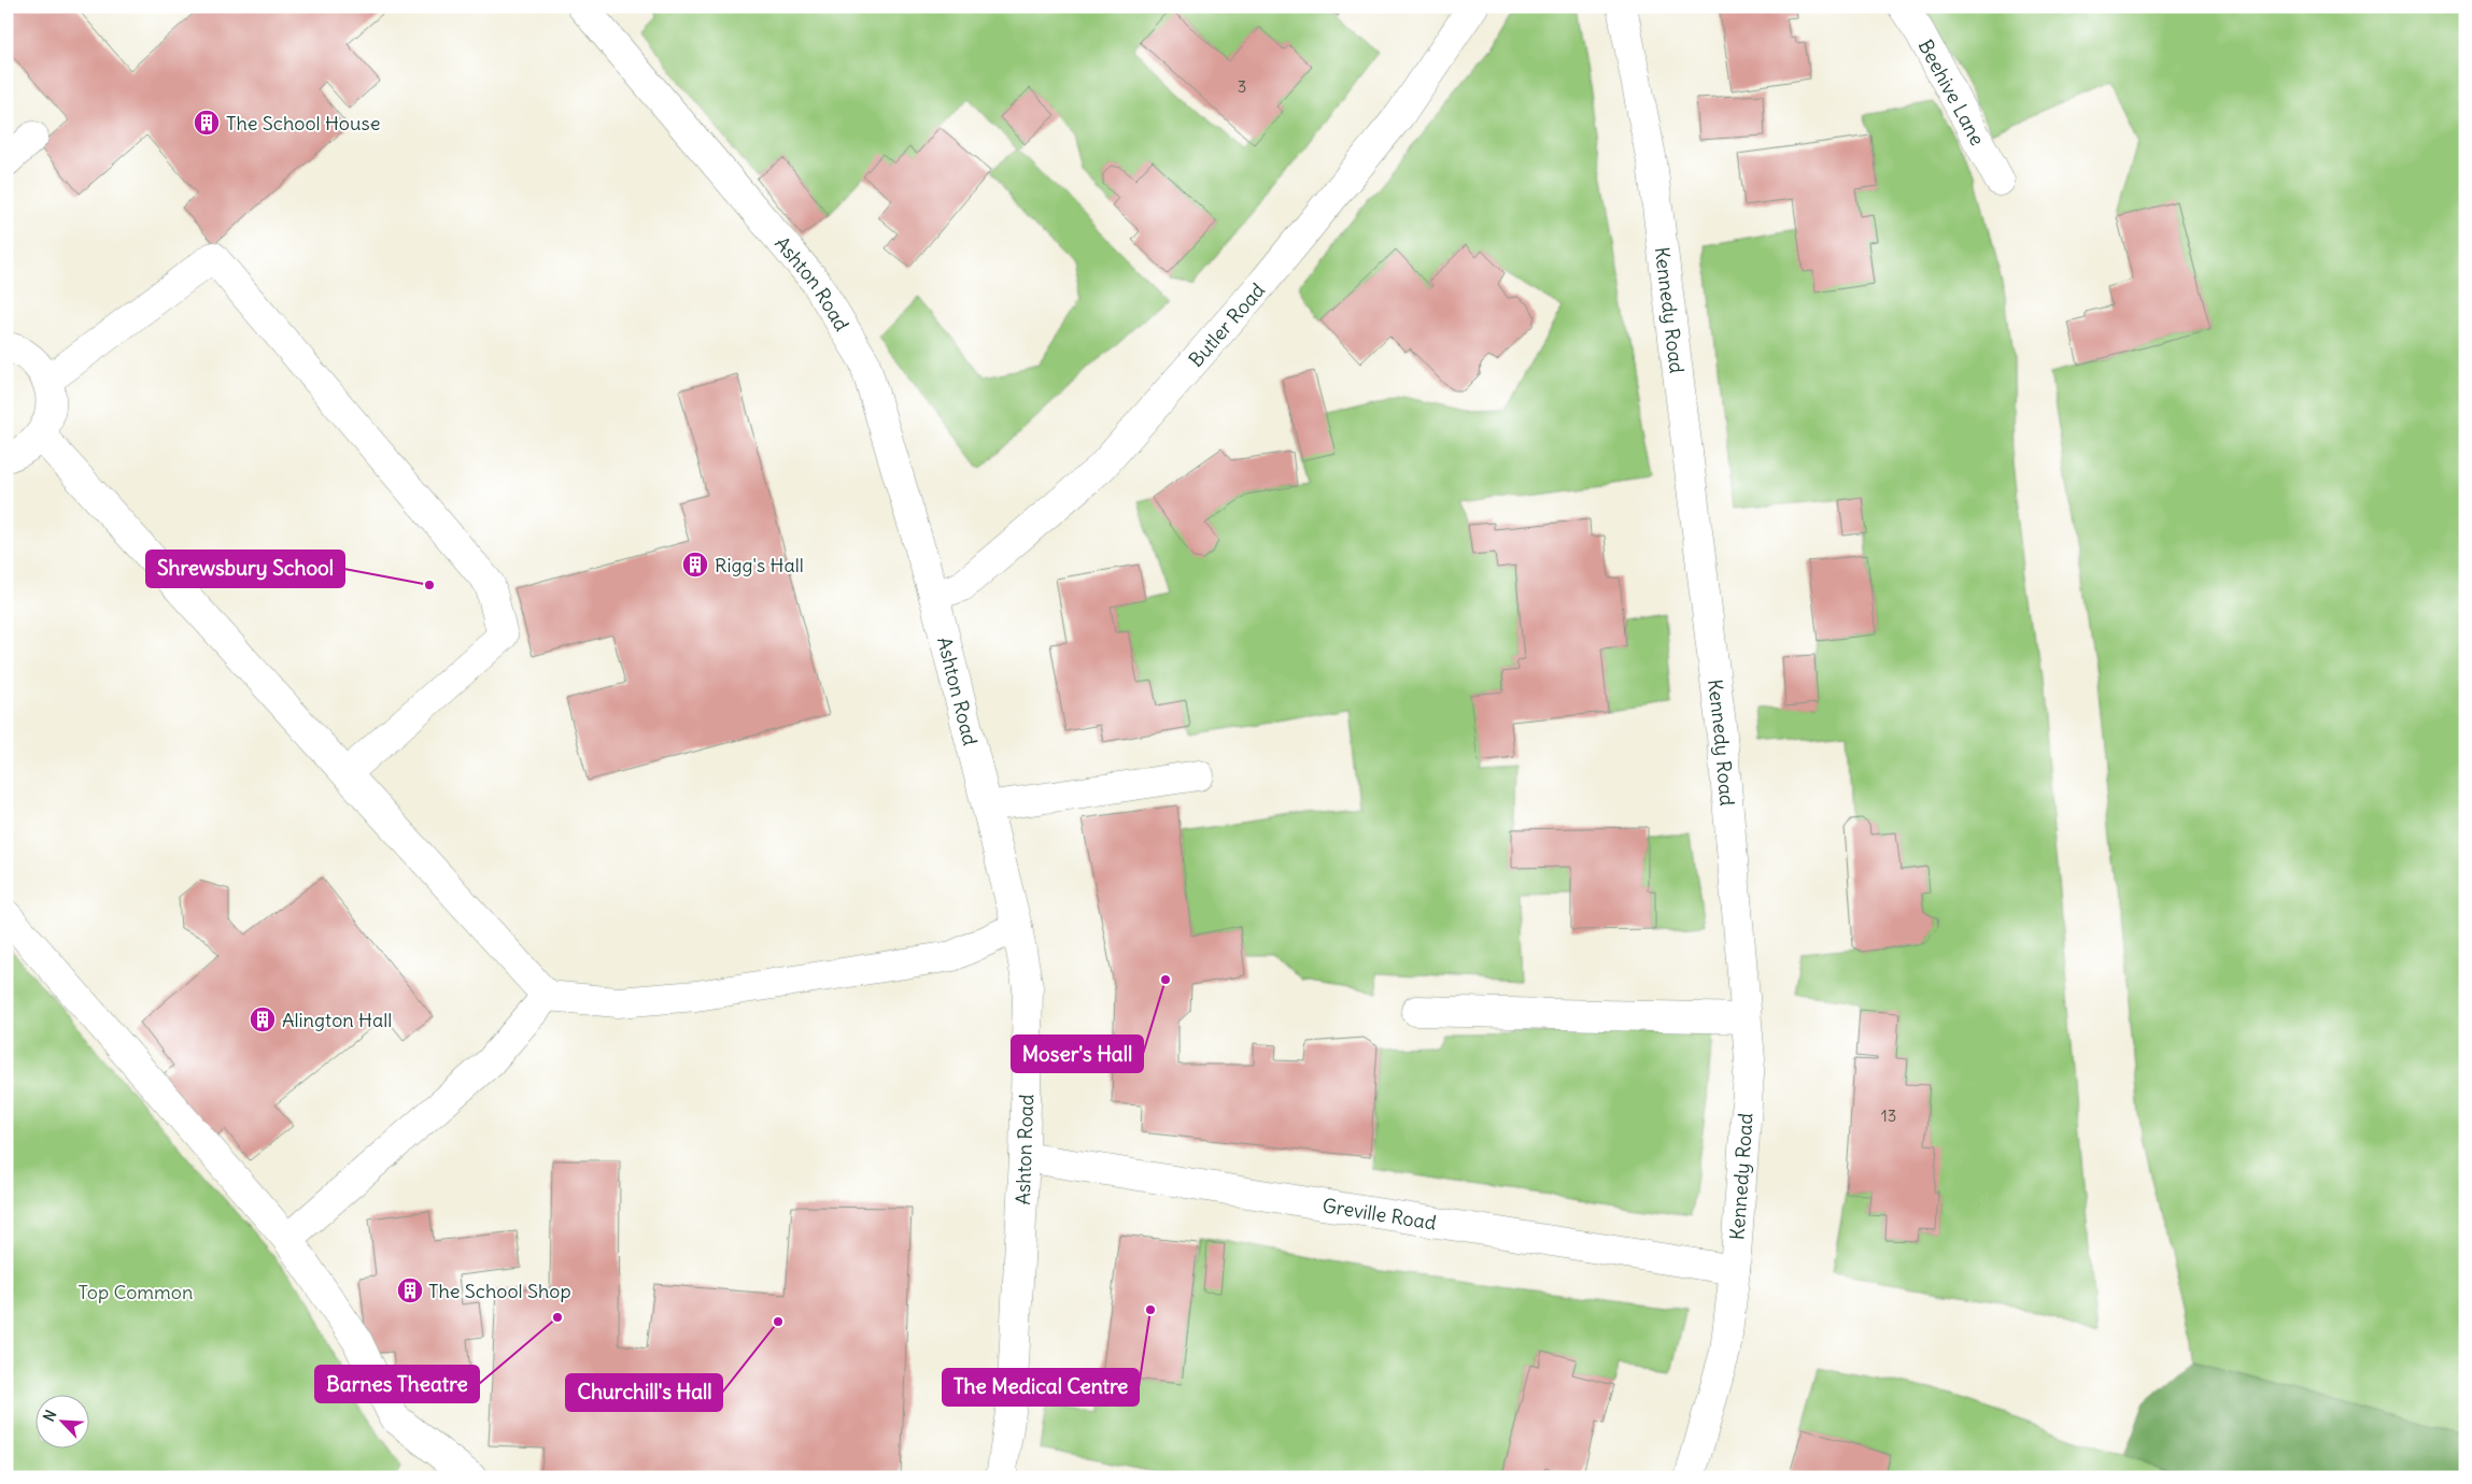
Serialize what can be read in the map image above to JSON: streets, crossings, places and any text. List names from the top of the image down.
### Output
{
  "streets": {
    "street": [
      "Beehive Lane",
      "Ashton Road",
      "Kennedy Road",
      "Butler Road",
      "Greville Road"
    ]
  },
  "crossings": [
    ["Ashton Road", "Butler Road"],
    ["Ashton Road", "Greville Road"],
    ["Kennedy Road", "Greville Road"]
  ],
  "parks": ["Top Common"],
  "places": {
    "building": [
      "The School House",
      "Rigg's Hall",
      "Alington Hall",
      "The School Shop"
    ],
    "other": [
      "Shrewsbury School",
      "Moser's Hall",
      "The Medical Centre",
      "Barnes Theatre",
      "Churchill's Hall"
    ]
  },
  "house_numbers": ["3", "13"],
  "north": "top left"
}
